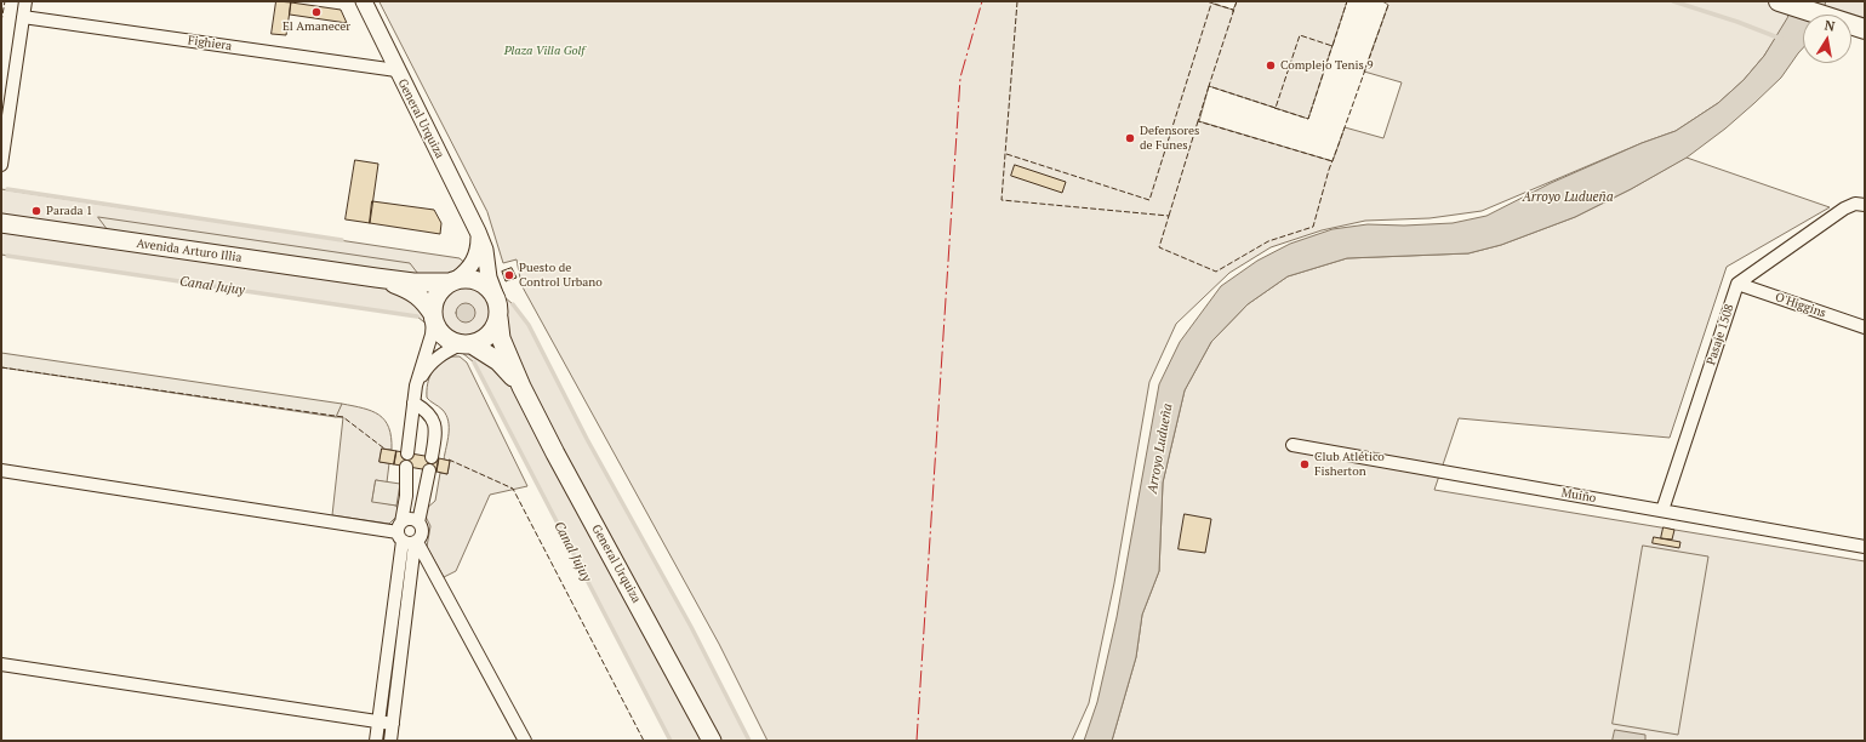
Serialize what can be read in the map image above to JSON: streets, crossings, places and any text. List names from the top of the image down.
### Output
{
  "streets": {
    "main road": ["General Urquiza", "Avenida Arturo Illia"],
    "street": [
      "Fighiera",
      "O'Higgins",
      "Pasaje 1508",
      "Muiño"
    ]
  },
  "crossings": [
    ["Fighiera", "General Urquiza"],
    ["General Urquiza", "Avenida Arturo Illia"],
    ["O'Higgins", "Pasaje 1508"],
    ["Pasaje 1508", "Muiño"]
  ],
  "water": ["Arroyo Ludueña", "Canal Jujuy"],
  "parks": ["Plaza Villa Golf"],
  "places": [
    "El Amanecer",
    "Complejo Tenis 9",
    "Defensores de Funes",
    "Parada 1",
    "Puesto de Control Urbano",
    "Club Atlético Fisherton"
  ],
  "north": "top"
}
